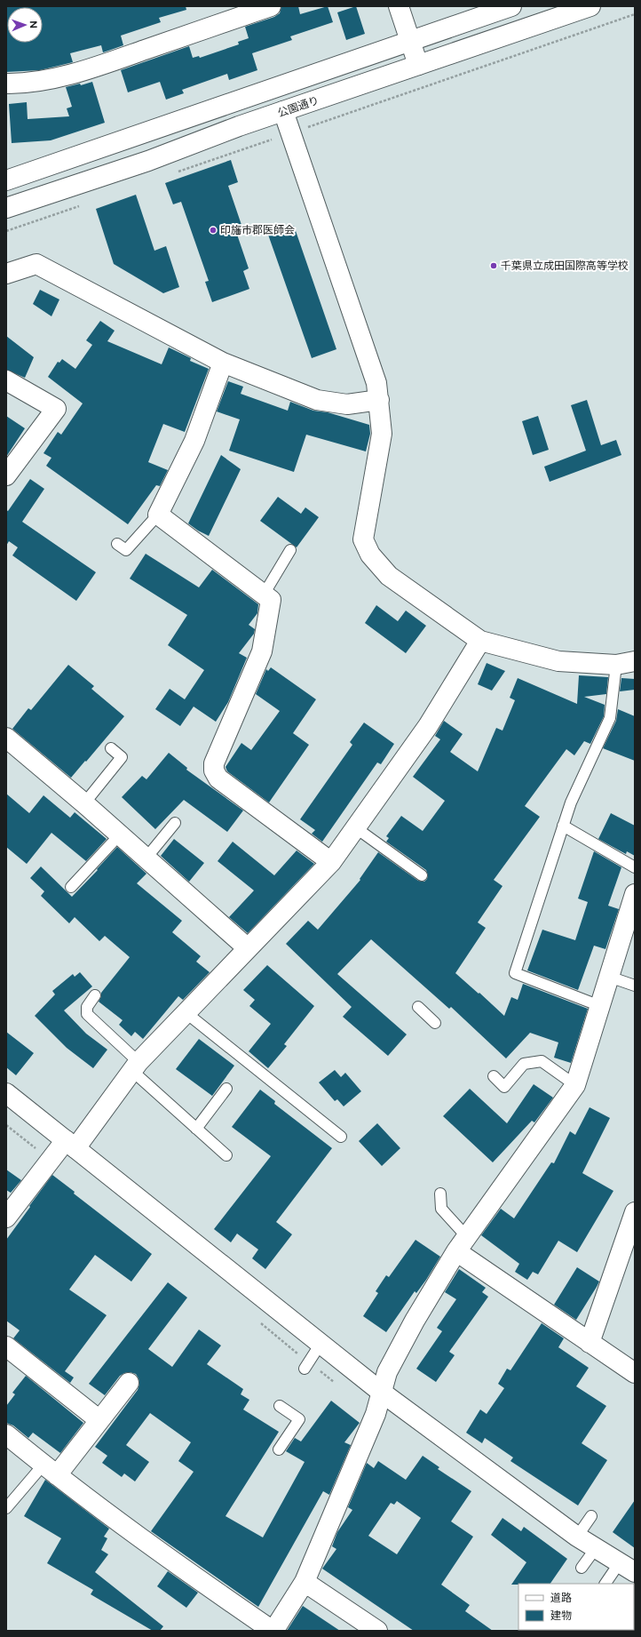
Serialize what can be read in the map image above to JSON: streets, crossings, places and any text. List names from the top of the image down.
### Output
{
  "streets": {
    "street": ["公園通り"]
  },
  "places": ["印旛市郡医師会", "千葉県立成田国際高等学校"],
  "legend": ["道路", "建物"],
  "north": "right"
}
